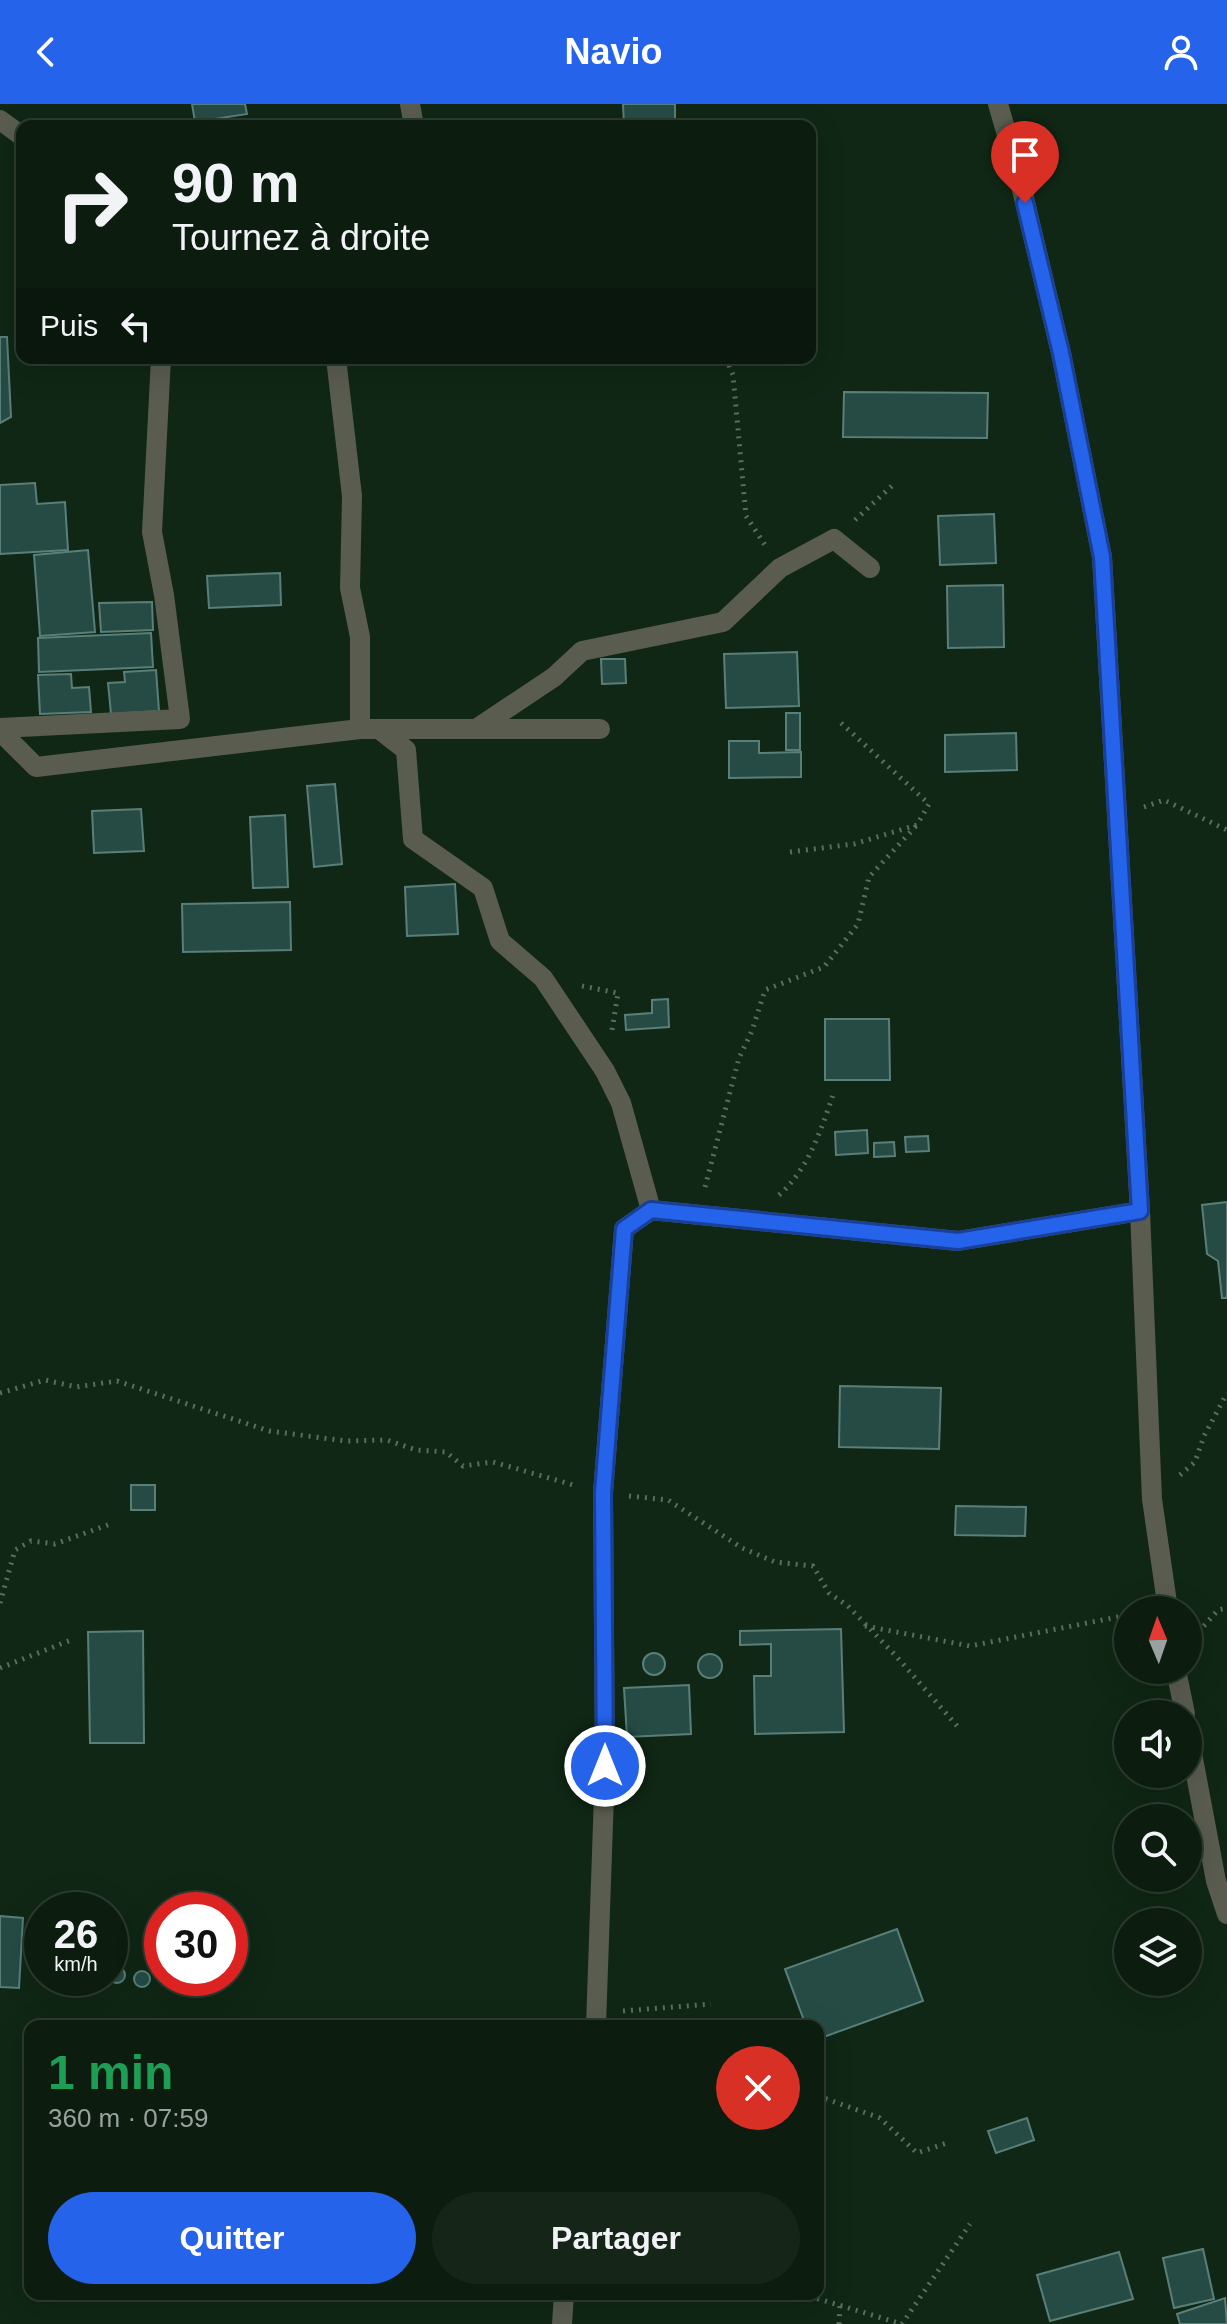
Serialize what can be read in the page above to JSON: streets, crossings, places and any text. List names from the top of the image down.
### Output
{
  "north": "top",
  "page": {
    "header": "Navio",
    "turn": ["90 m", "Tournez à droite"],
    "then": "Puis",
    "speed": "26 km/h",
    "limit": "30",
    "heading": ["1 min", "360 m · 07:59"],
    "buttons": ["Quitter", "Partager"]
  }
}
